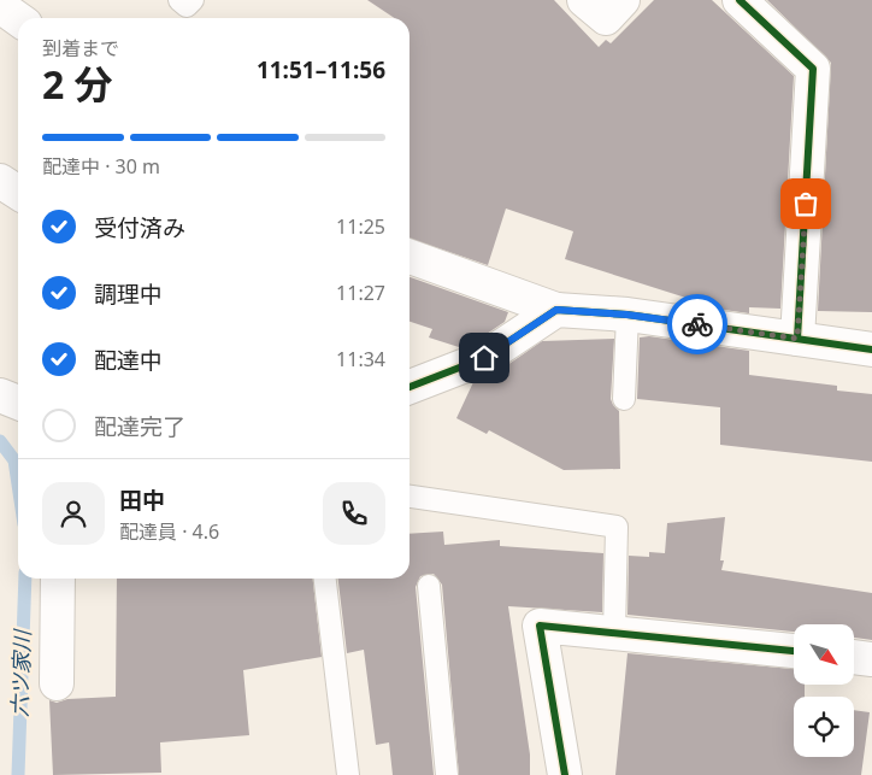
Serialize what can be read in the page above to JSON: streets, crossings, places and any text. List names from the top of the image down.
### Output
{
  "water": ["六ツ家川"],
  "north": "bottom right",
  "page": {
    "heading": ["2 分", "到着まで", "11:51–11:56"],
    "panel": ["田中", "配達員 · 4.6"],
    "bar": "配達中 · 30 m",
    "list": [
      ["受付済み", "11:25"],
      ["調理中", "11:27"],
      ["配達中", "11:34"],
      "配達完了"
    ]
  }
}
